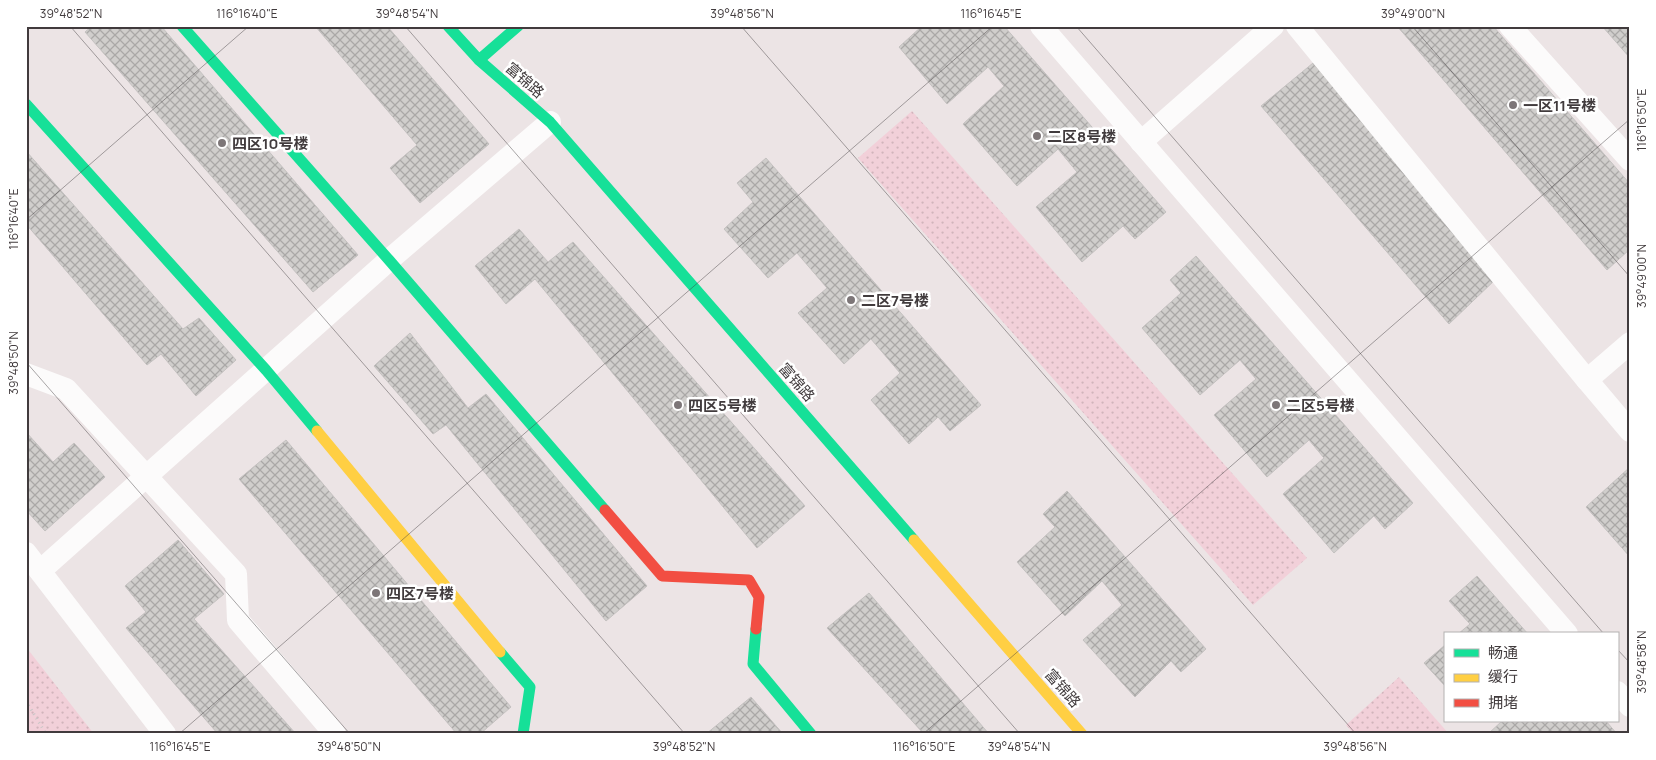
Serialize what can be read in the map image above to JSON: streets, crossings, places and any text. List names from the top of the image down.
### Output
{
  "streets": {
    "street": ["富锦路"]
  },
  "places": [
    "一区11号楼",
    "二区8号楼",
    "四区10号楼",
    "二区7号楼",
    "四区5号楼",
    "二区5号楼",
    "四区7号楼"
  ],
  "legend": ["畅通", "缓行", "拥堵"],
  "coordinates": [
    "39°48'52\"N",
    "116°16'40\"E",
    "39°48'54\"N",
    "39°48'56\"N",
    "116°16'45\"E",
    "39°49'00\"N",
    "116°16'50\"E",
    "39°48'50\"N",
    "39°48'58\"N"
  ]
}
